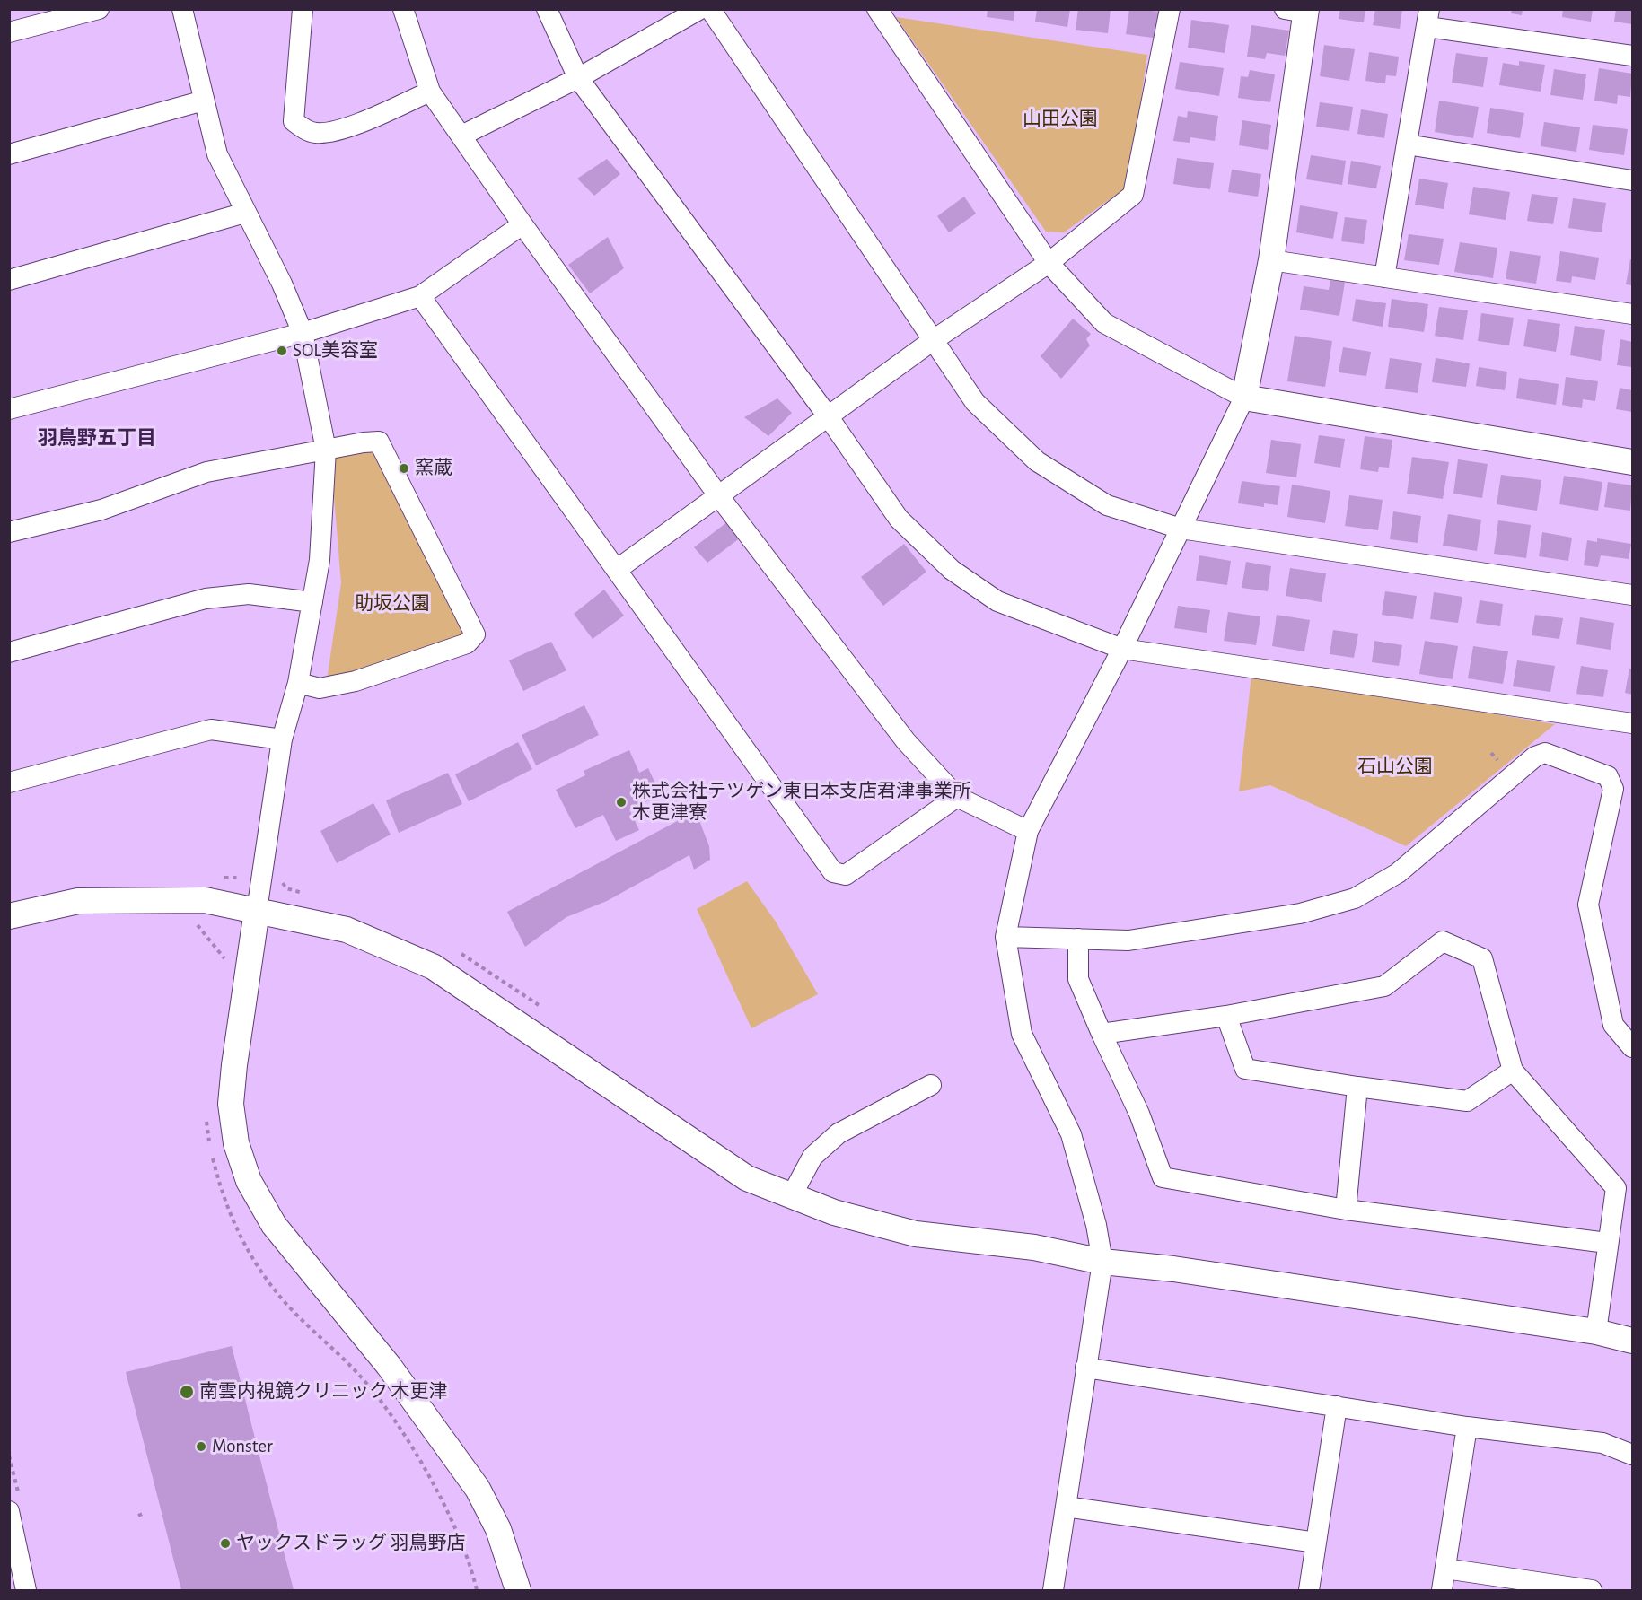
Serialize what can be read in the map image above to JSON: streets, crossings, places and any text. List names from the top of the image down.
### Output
{
  "districts": ["羽鳥野五丁目"],
  "parks": ["山田公園", "助坂公園", "石山公園"],
  "places": [
    "SOL美容室",
    "窯蔵",
    "株式会社テツゲン東日本支店君津事業所 木更津寮",
    "南雲内視鏡クリニック 木更津",
    "Monster",
    "ヤックスドラッグ 羽鳥野店"
  ]
}
